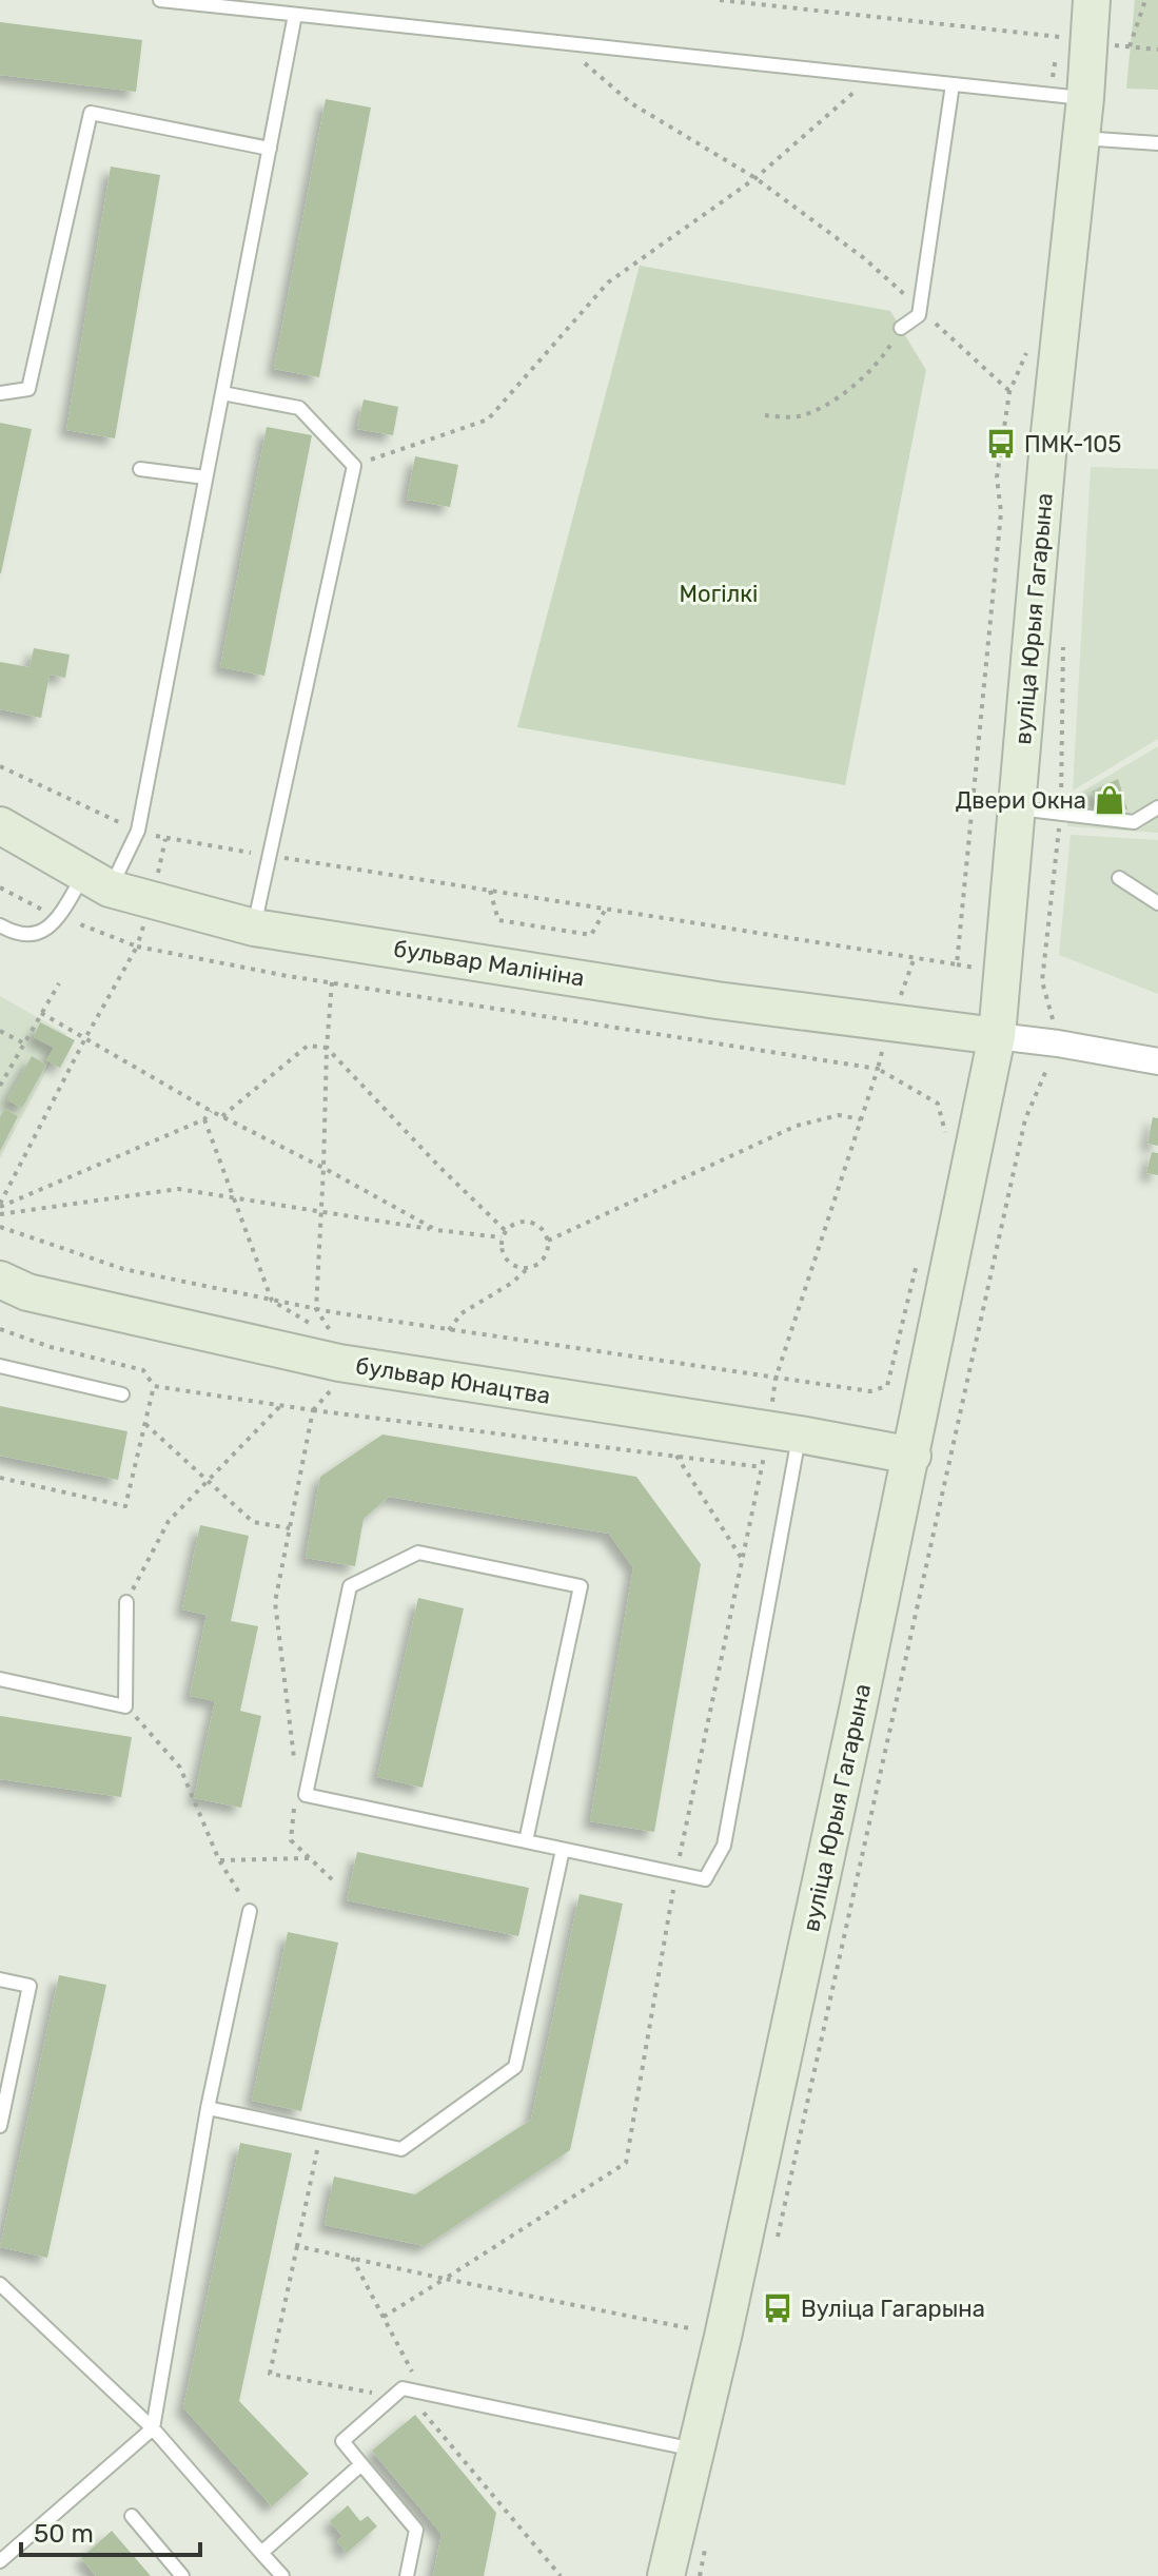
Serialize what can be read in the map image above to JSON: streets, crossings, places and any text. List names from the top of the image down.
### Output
{
  "streets": {
    "main road": ["вуліца Юрыя Гагарына", "бульвар Малініна", "бульвар Юнацтва"]
  },
  "crossings": [
    ["вуліца Юрыя Гагарына", "бульвар Малініна"],
    ["вуліца Юрыя Гагарына", "бульвар Юнацтва"]
  ],
  "parks": ["Могілкі"],
  "places": {
    "bus stop": ["ПМК-105", "Вуліца Гагарына"],
    "shop": ["Двери Окна"]
  },
  "scale_bar": "50 m"
}
